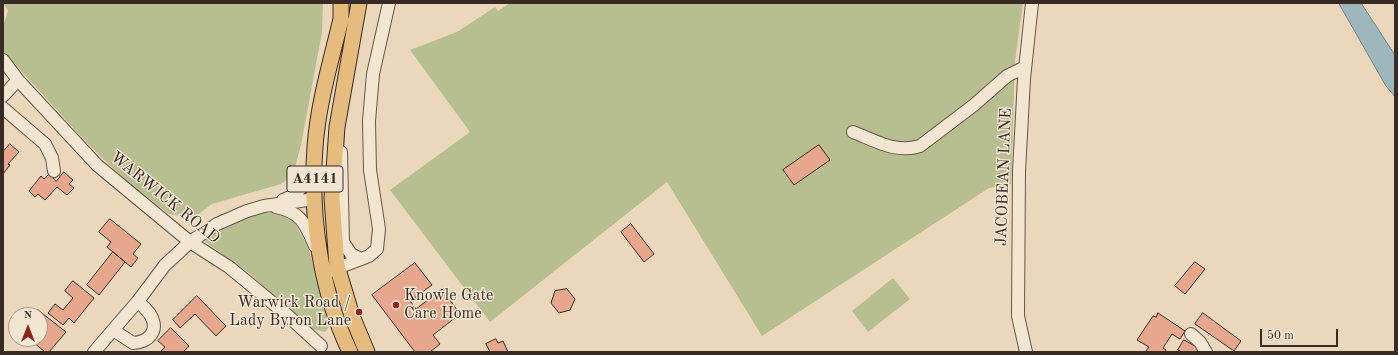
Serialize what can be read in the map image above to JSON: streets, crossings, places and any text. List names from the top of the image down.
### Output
{
  "streets": {
    "main road": ["A4141"],
    "street": ["JACOBEAN LANE", "WARWICK ROAD"]
  },
  "places": ["Knowle Gate Care Home", "Warwick Road / Lady Byron Lane"],
  "scale_bar": "50 m",
  "north": "top"
}
